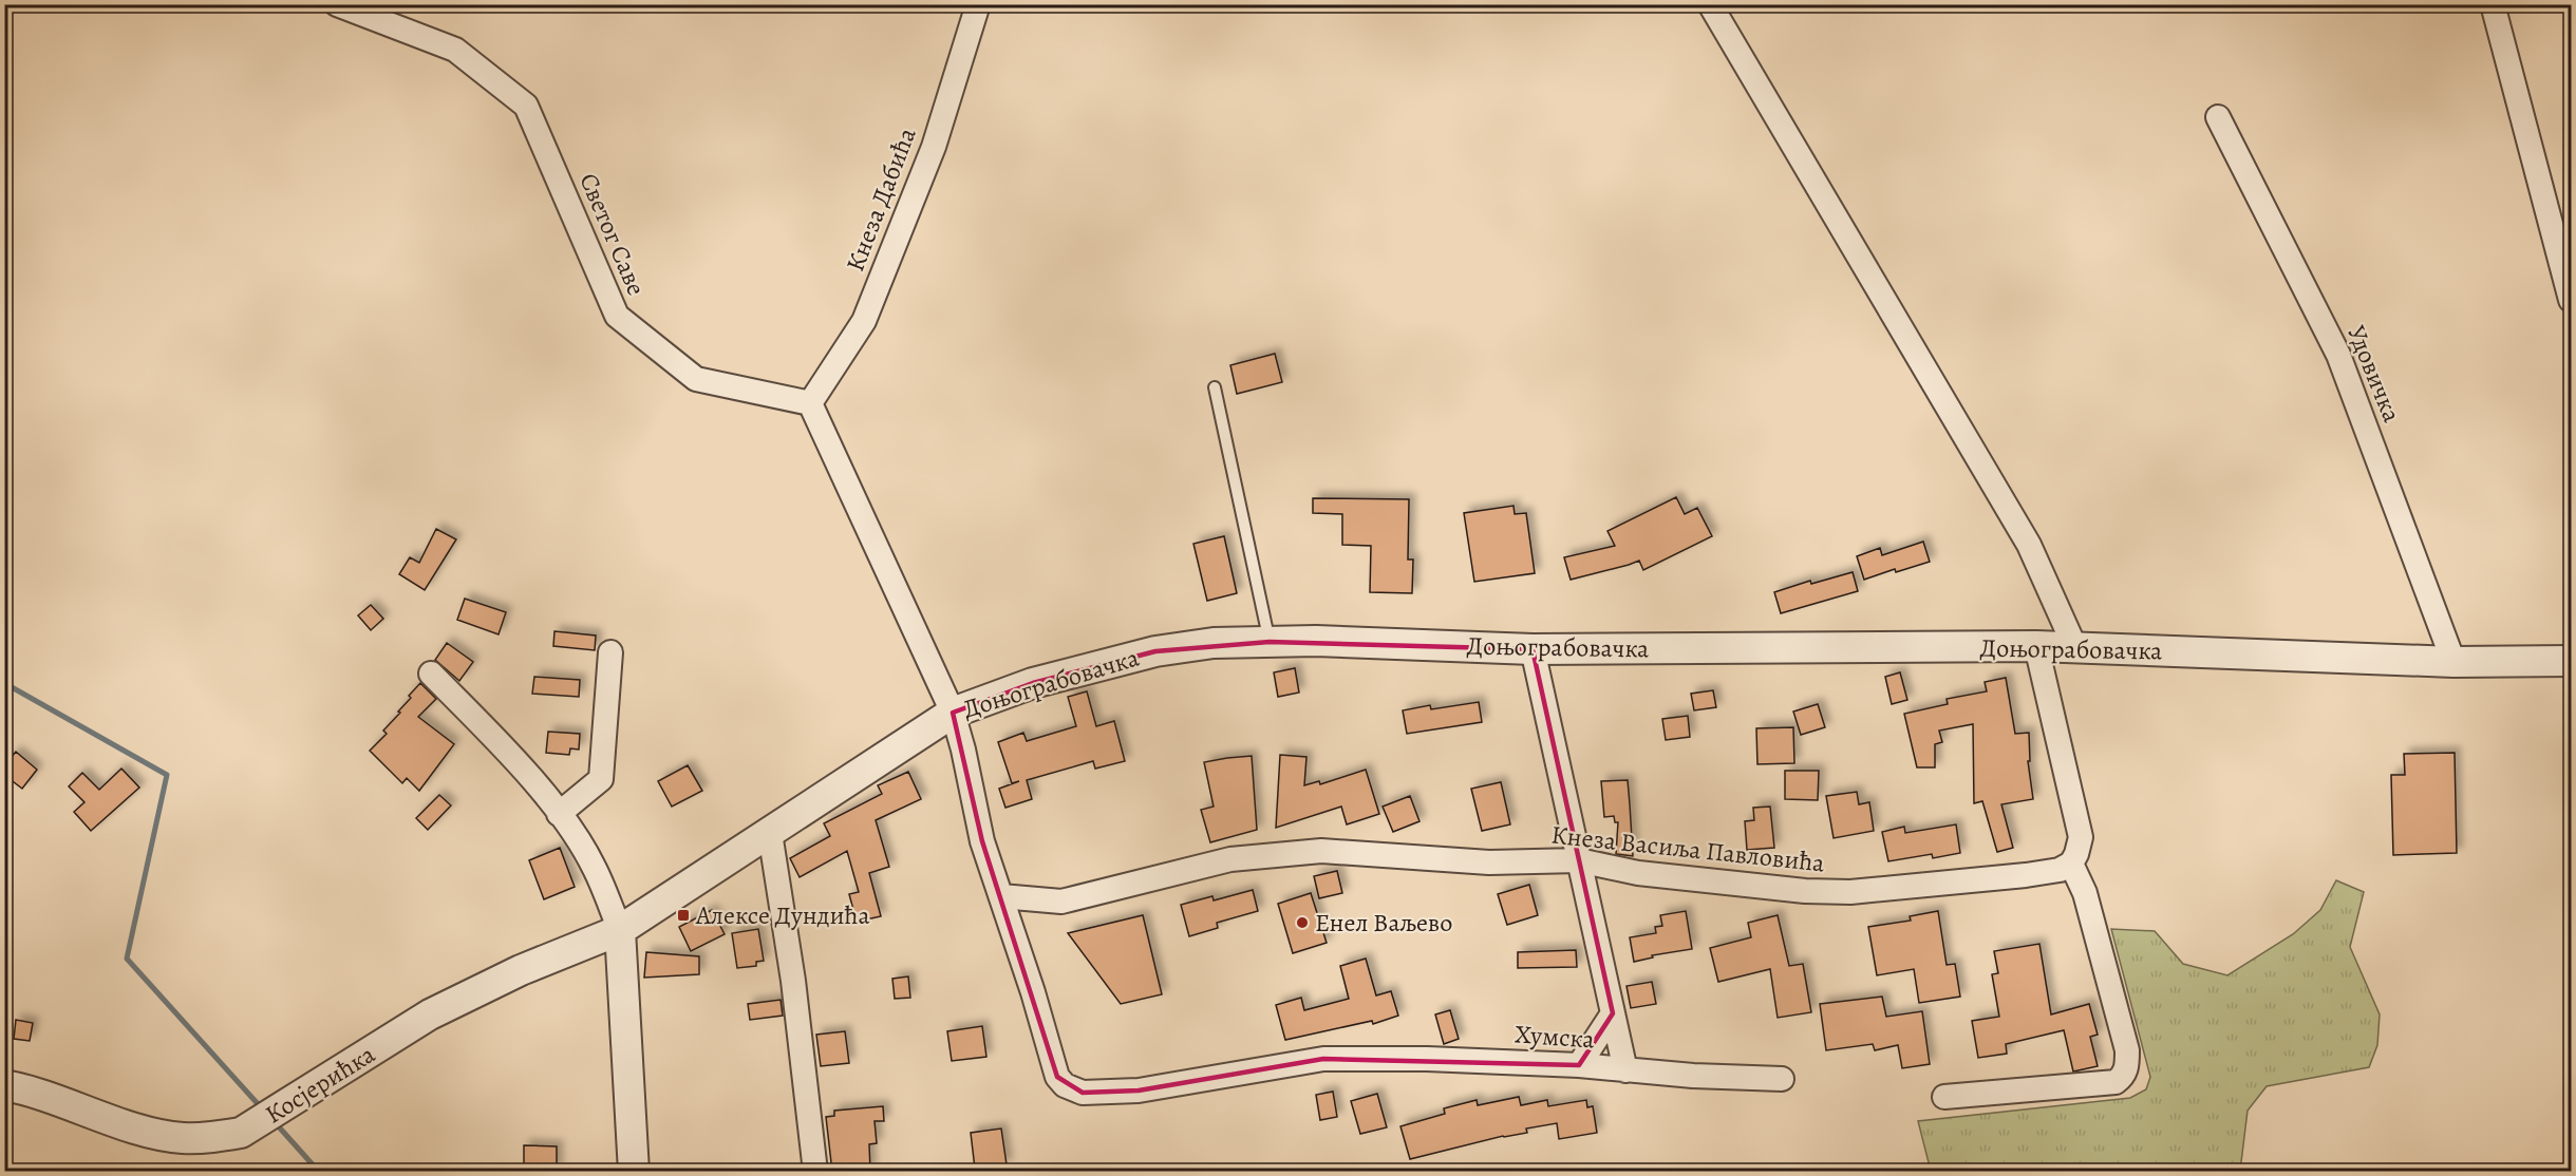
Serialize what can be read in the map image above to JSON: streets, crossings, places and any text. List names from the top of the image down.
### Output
{
  "streets": {
    "street": [
      "Кнеза Дабића",
      "Светог Саве",
      "Удовичка",
      "Доњограбовачка",
      "Кнеза Васиља Павловића",
      "Хумска",
      "Косјерићка"
    ]
  },
  "crossings": [
    ["Кнеза Дабића", "Светог Саве"],
    ["Удовичка", "Доњограбовачка"],
    ["Доњограбовачка", "Хумска"],
    ["Доњограбовачка", "Косјерићка"],
    ["Кнеза Васиља Павловића", "Хумска"]
  ],
  "places": {
    "transit": ["Алексе Дундића"],
    "other": ["Енел Ваљево"]
  }
}
